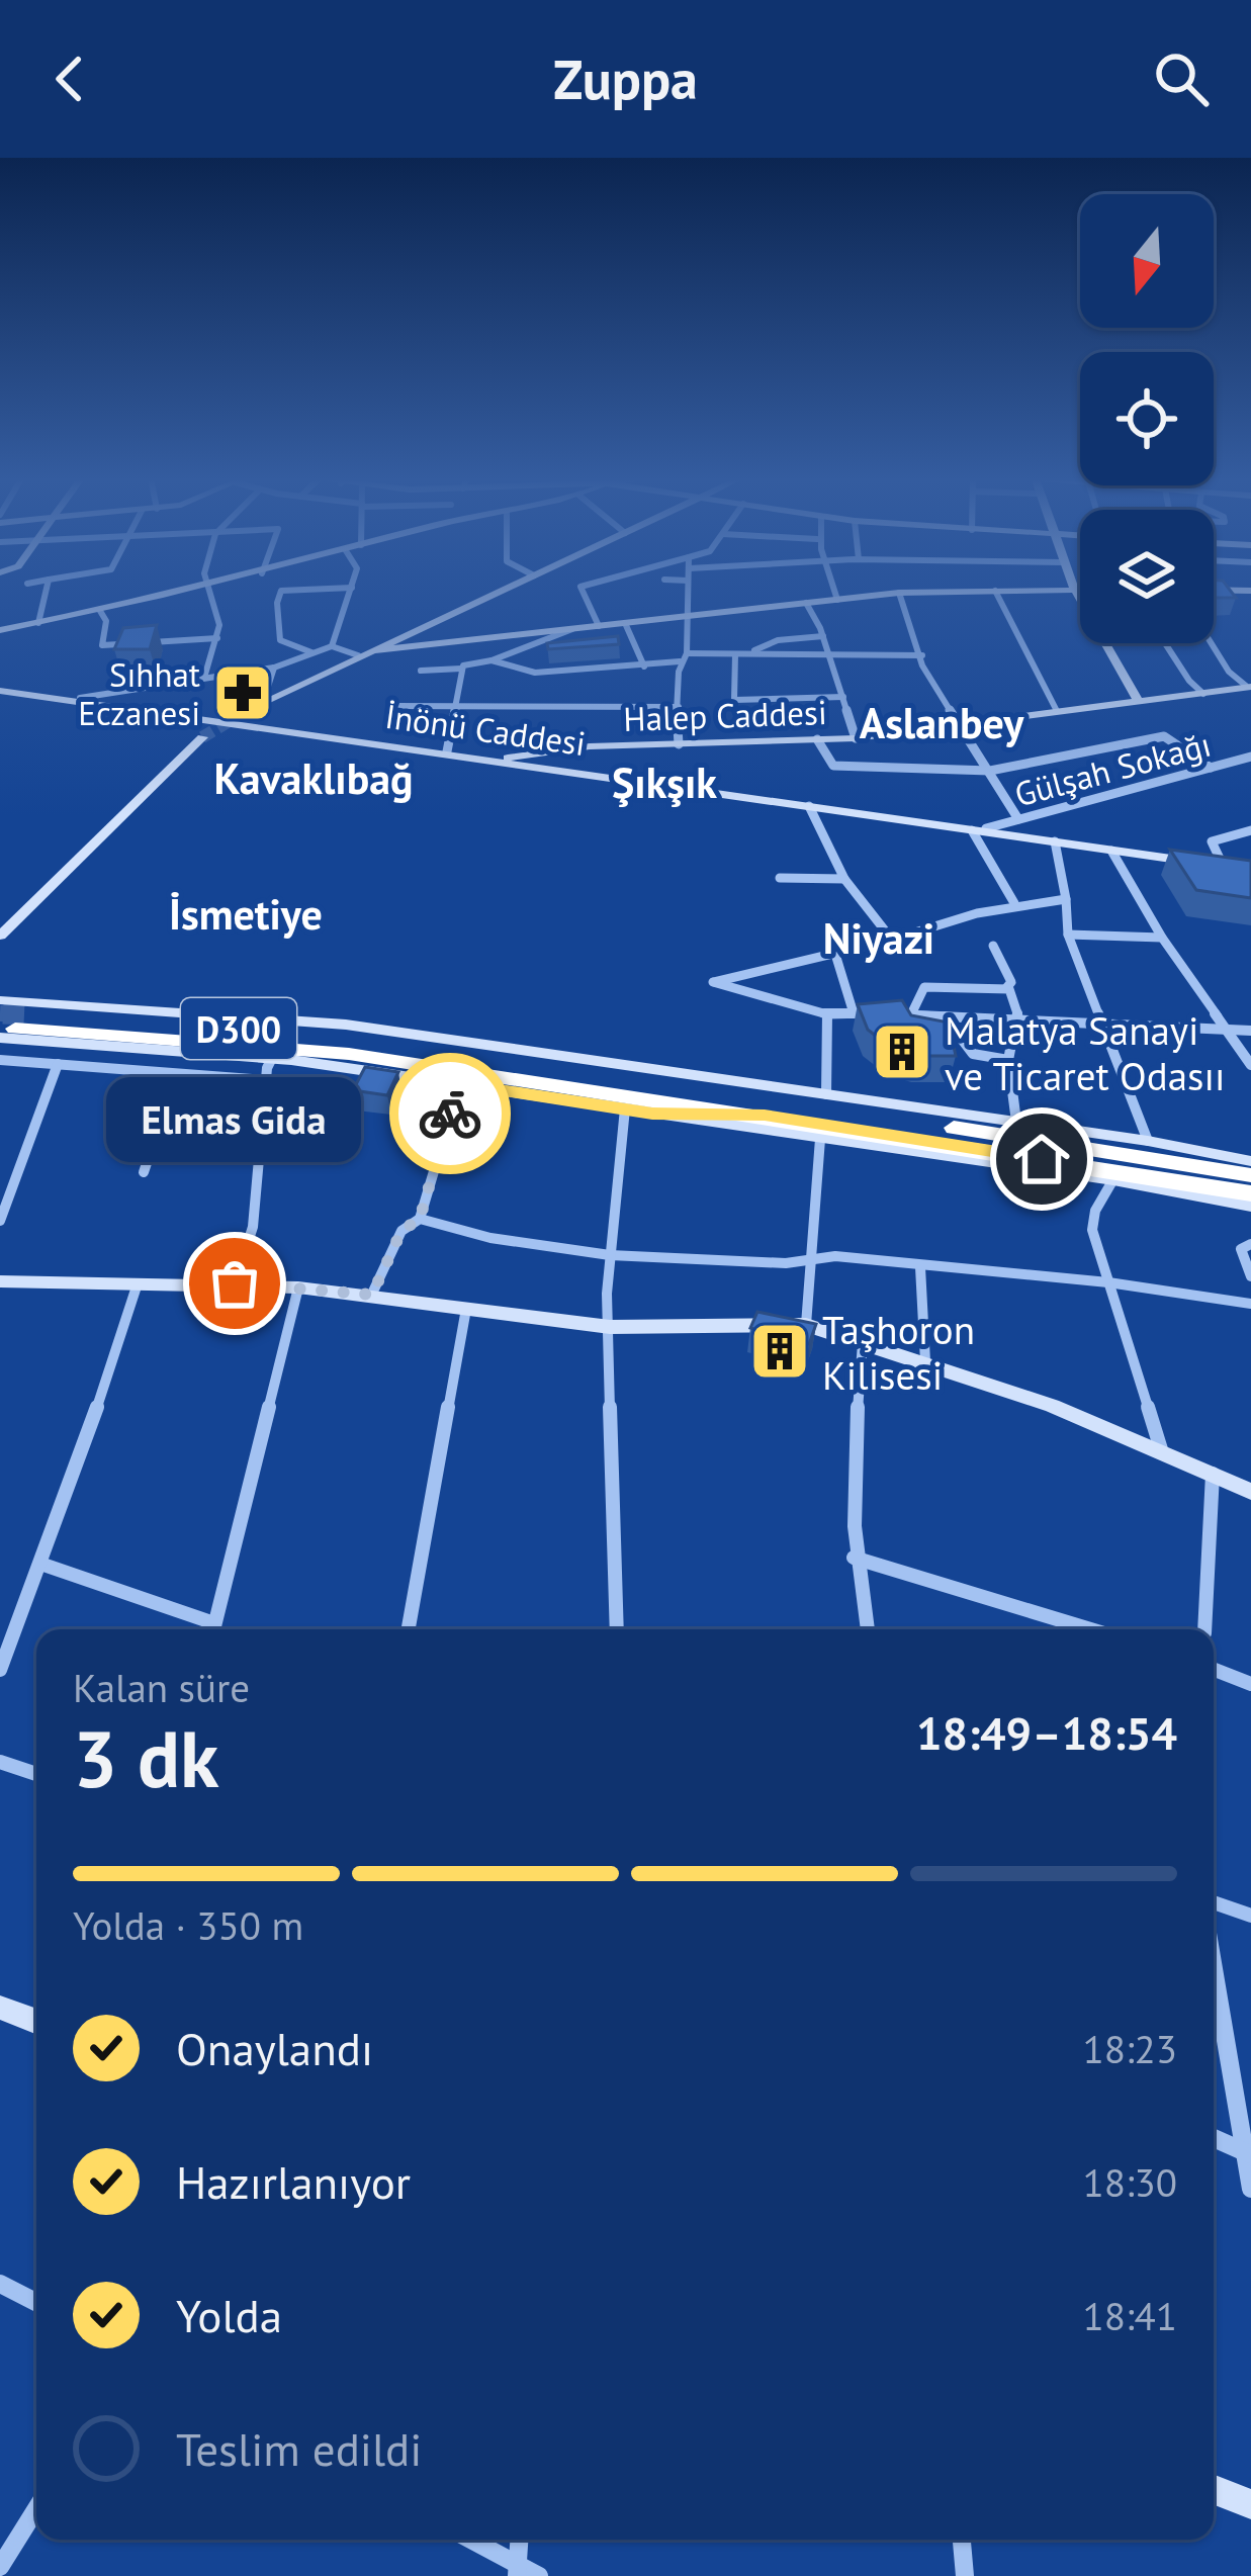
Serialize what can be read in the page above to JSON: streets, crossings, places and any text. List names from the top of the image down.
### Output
{
  "streets": {
    "highway": ["D300"],
    "main road": ["Halep Caddesi", "İnönü Caddesi"],
    "street": ["Gülşah Sokağı"]
  },
  "crossings": [
    ["Halep Caddesi", "İnönü Caddesi"],
    ["İnönü Caddesi", "Gülşah Sokağı"]
  ],
  "districts": [
    "Aslanbey",
    "Kavaklıbağ",
    "Şıkşık",
    "İsmetiye",
    "Niyazi"
  ],
  "places": {
    "pharmacy": ["Sıhhat Eczanesi"],
    "building": ["Malatya Sanayi ve Ticaret Odasıı", "Taşhoron Kilisesi"],
    "other": ["Elmas Gida"]
  },
  "north": "bottom",
  "page": {
    "header": "Zuppa",
    "bubble": "Elmas Gida",
    "heading": ["3 dk", "Kalan süre", "18:49–18:54"],
    "bar": "Yolda · 350 m",
    "list": [
      ["Onaylandı", "18:23"],
      ["Hazırlanıyor", "18:30"],
      ["Yolda", "18:41"],
      "Teslim edildi"
    ]
  }
}
